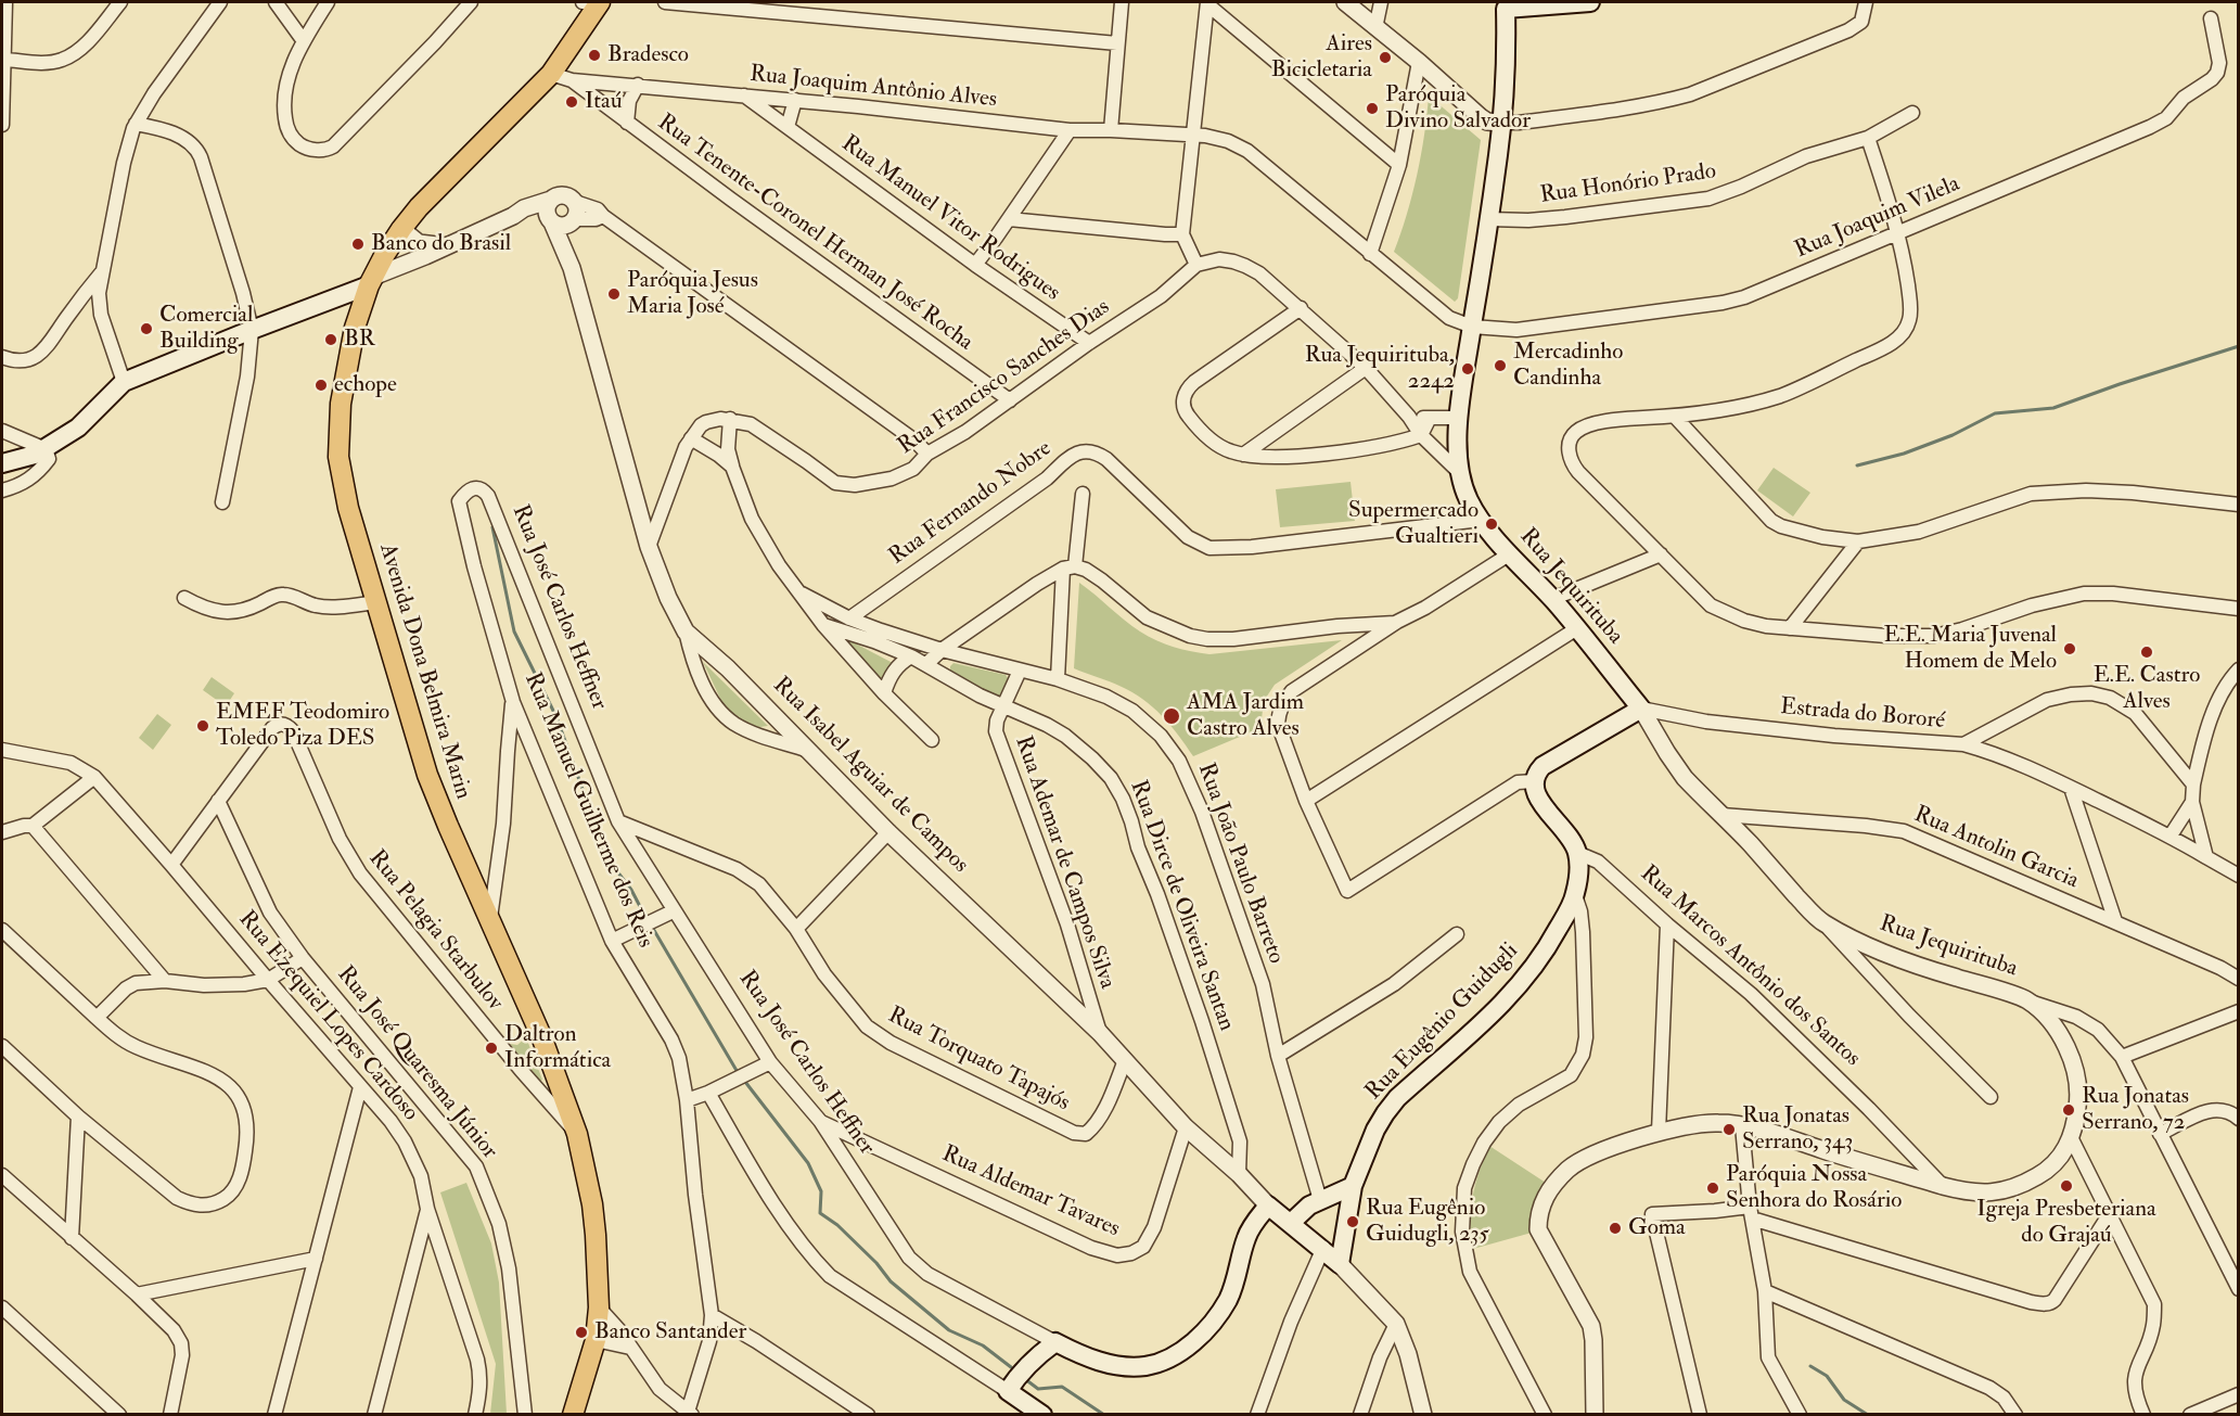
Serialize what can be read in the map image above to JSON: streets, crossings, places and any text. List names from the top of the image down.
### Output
{
  "streets": {
    "main road": [
      "Rua Jequirituba",
      "Rua José Carlos Heffner",
      "Avenida Dona Belmira Marin",
      "Rua Isabel Aguiar de Campos",
      "Rua Eugênio Guidugli"
    ],
    "street": [
      "Rua Joaquim Antônio Alves",
      "Rua Honório Prado",
      "Rua Joaquim Vilela",
      "Rua Manuel Vitor Rodrigues",
      "Rua Tenente-Coronel Herman José Rocha",
      "Rua Francisco Sanches Dias",
      "Rua Fernando Nobre",
      "Estrada do Bororé",
      "Rua Manuel Guilherme dos Reis",
      "Rua Antolin Garcia",
      "Rua Ademar de Campos Silva",
      "Rua João Paulo Barreto",
      "Rua Dirce de Oliveira Santan",
      "Rua Pelagia Starbulov",
      "Rua Marcos Antônio dos Santos",
      "Rua Ezequiel Lopes Cardoso",
      "Rua Torquato Tapajós",
      "Rua José Quaresma Júnior",
      "Rua Aldemar Tavares"
    ]
  },
  "crossings": [
    ["Rua Joaquim Antônio Alves", "Rua Joaquim Vilela"],
    ["Rua Joaquim Antônio Alves", "Rua Manuel Vitor Rodrigues"],
    ["Rua Joaquim Antônio Alves", "Rua Tenente-Coronel Herman José Rocha"],
    ["Rua Joaquim Antônio Alves", "Rua Jequirituba"],
    ["Rua Joaquim Antônio Alves", "Avenida Dona Belmira Marin"],
    ["Rua Honório Prado", "Rua Jequirituba"],
    ["Rua Joaquim Vilela", "Rua Jequirituba"],
    ["Rua Manuel Vitor Rodrigues", "Rua Francisco Sanches Dias"],
    ["Rua Tenente-Coronel Herman José Rocha", "Rua Francisco Sanches Dias"],
    ["Rua Fernando Nobre", "Rua Jequirituba"],
    ["Rua Fernando Nobre", "Rua João Paulo Barreto"],
    ["Rua Jequirituba", "Estrada do Bororé"],
    ["Rua Jequirituba", "Rua Antolin Garcia"],
    ["Rua José Carlos Heffner", "Rua Isabel Aguiar de Campos"],
    ["Rua José Carlos Heffner", "Rua Manuel Guilherme dos Reis"],
    ["Rua José Carlos Heffner", "Rua Torquato Tapajós"],
    ["Rua José Carlos Heffner", "Rua Aldemar Tavares"],
    ["Avenida Dona Belmira Marin", "Rua Pelagia Starbulov"],
    ["Rua Isabel Aguiar de Campos", "Rua Ademar de Campos Silva"],
    ["Rua Isabel Aguiar de Campos", "Rua Dirce de Oliveira Santan"],
    ["Rua Isabel Aguiar de Campos", "Rua Eugênio Guidugli"],
    ["Rua Isabel Aguiar de Campos", "Rua Torquato Tapajós"],
    ["Rua Isabel Aguiar de Campos", "Rua Aldemar Tavares"],
    ["Rua Ademar de Campos Silva", "Rua João Paulo Barreto"],
    ["Rua Ademar de Campos Silva", "Rua Dirce de Oliveira Santan"],
    ["Rua Pelagia Starbulov", "Rua Ezequiel Lopes Cardoso"],
    ["Rua Pelagia Starbulov", "Rua José Quaresma Júnior"]
  ],
  "places": [
    "Bradesco",
    "Aires Bicicletaria",
    "Itaú",
    "Paróquia Divino Salvador",
    "Banco do Brasil",
    "Paróquia Jesus Maria José",
    "Comercial Building",
    "BR",
    "Mercadinho Candinha",
    "Rua Jequirituba, 2242",
    "echope",
    "Supermercado Gualtieri",
    "E.E. Maria Juvenal Homem de Melo",
    "E.E. Castro Alves",
    "AMA Jardim Castro Alves",
    "EMEF Teodomiro Toledo Piza DES",
    "Daltron Informática",
    "Rua Jonatas Serrano, 72",
    "Rua Jonatas Serrano, 343",
    "Igreja Presbeteriana do Grajaú",
    "Paróquia Nossa Senhora do Rosário",
    "Rua Eugênio Guidugli, 235",
    "Goma",
    "Banco Santander"
  ]
}
